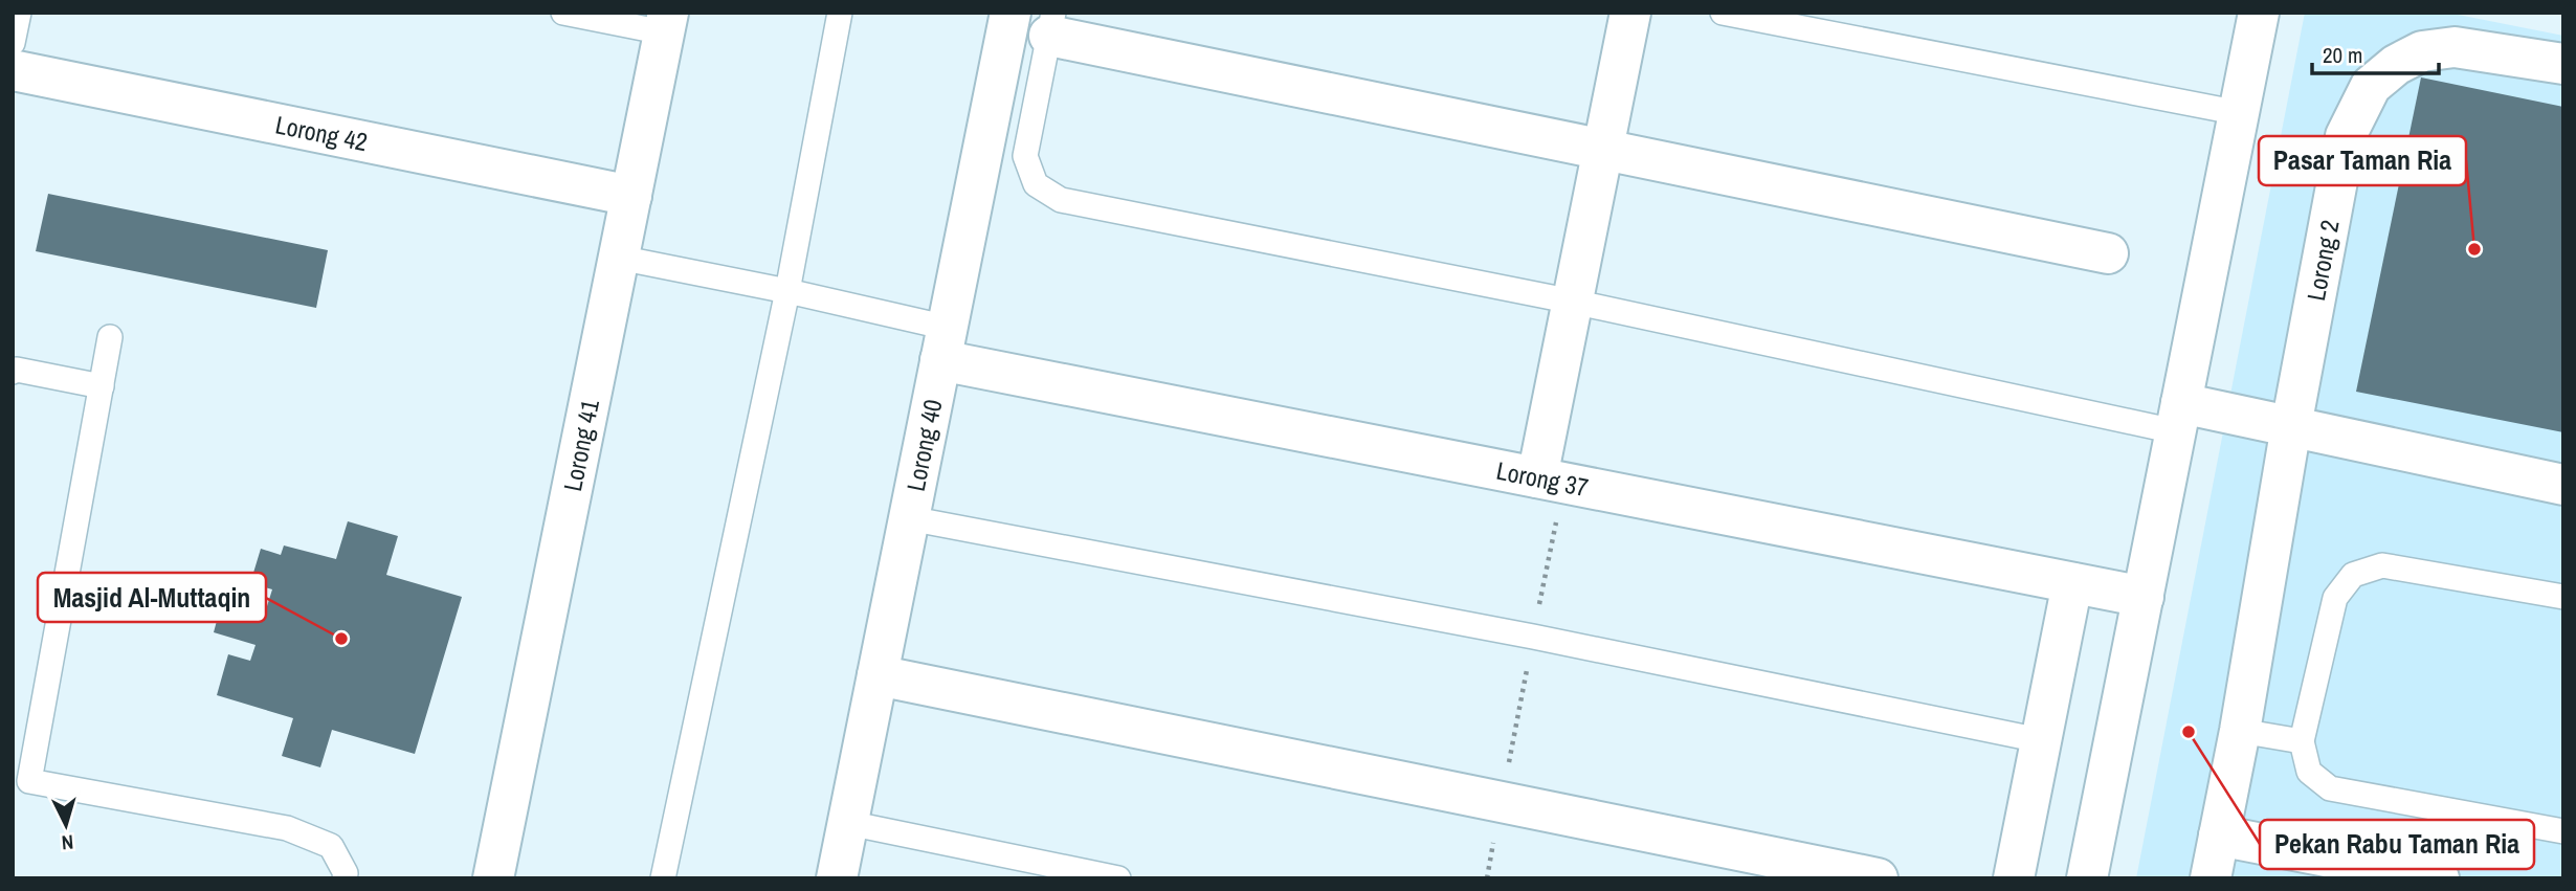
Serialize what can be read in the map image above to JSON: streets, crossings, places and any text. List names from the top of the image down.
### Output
{
  "streets": {
    "street": [
      "Lorong 42",
      "Lorong 2",
      "Lorong 41",
      "Lorong 40",
      "Lorong 37"
    ]
  },
  "crossings": [
    ["Lorong 42", "Lorong 41"],
    ["Lorong 40", "Lorong 37"]
  ],
  "places": ["Pasar Taman Ria", "Masjid Al-Muttaqin", "Pekan Rabu Taman Ria"],
  "scale_bar": "20 m",
  "north": "bottom"
}
